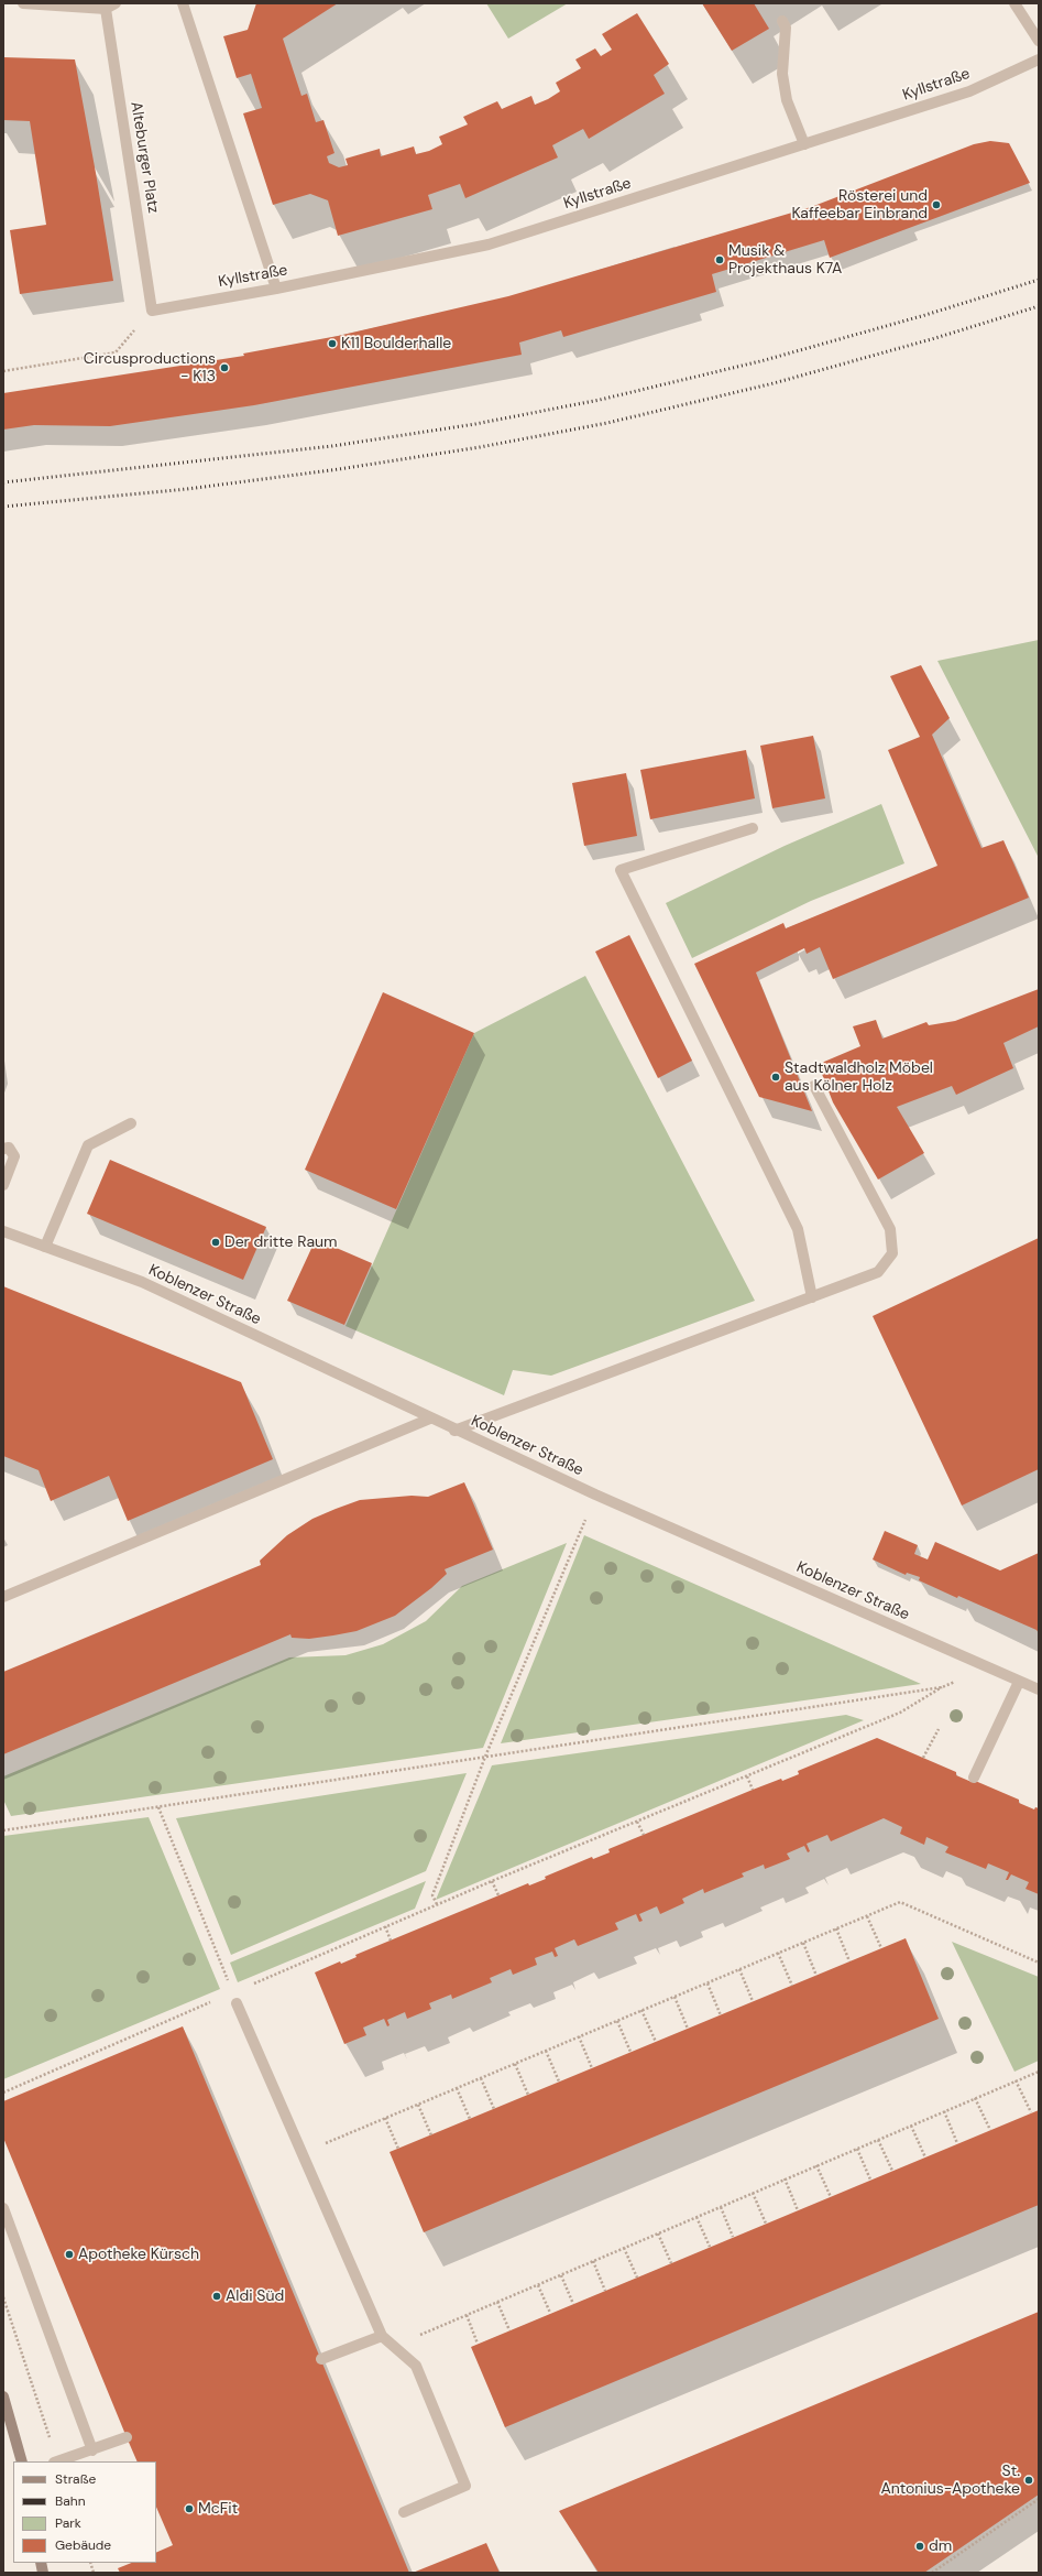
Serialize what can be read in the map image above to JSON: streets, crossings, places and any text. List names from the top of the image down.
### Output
{
  "streets": {
    "street": ["Kyllstraße", "Alteburger Platz", "Koblenzer Straße"]
  },
  "crossings": [
    ["Kyllstraße", "Alteburger Platz"]
  ],
  "places": [
    "Rösterei und Kaffeebar Einbrand",
    "Musik & Projekthaus K7A",
    "K11 Boulderhalle",
    "Circusproductions - K13",
    "Stadtwaldholz Möbel aus Kölner Holz",
    "Der dritte Raum",
    "Apotheke Kürsch",
    "Aldi Süd",
    "St. Antonius-Apotheke",
    "McFit",
    "dm"
  ],
  "legend": [
    "Straße",
    "Bahn",
    "Park",
    "Gebäude"
  ]
}
